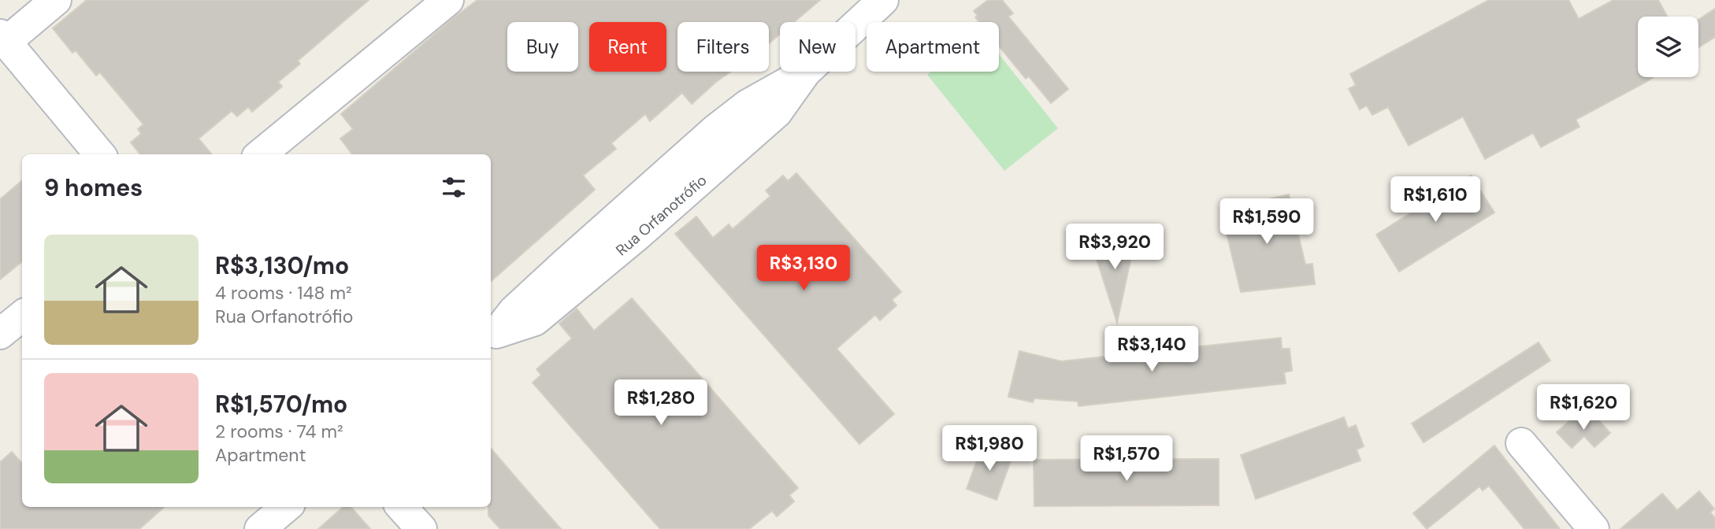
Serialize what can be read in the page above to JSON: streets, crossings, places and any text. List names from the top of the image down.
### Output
{
  "streets": {
    "street": ["Rua Orfanotrófio"]
  },
  "page": {
    "chip": [
      "Buy",
      "Rent",
      "Filters",
      "New",
      "Apartment"
    ],
    "heading": "9 homes",
    "price": [
      "R$1,610",
      "R$1,590",
      "R$3,920",
      "R$3,130",
      "R$3,140",
      "R$1,280",
      "R$1,620",
      "R$1,980",
      "R$1,570"
    ],
    "list": [
      {
        "name": "R$3,130/mo",
        "note": "4 rooms · 148 m² · Rua Orfanotrófio"
      },
      {
        "name": "R$1,570/mo",
        "note": "2 rooms · 74 m² · Apartment"
      }
    ]
  }
}
